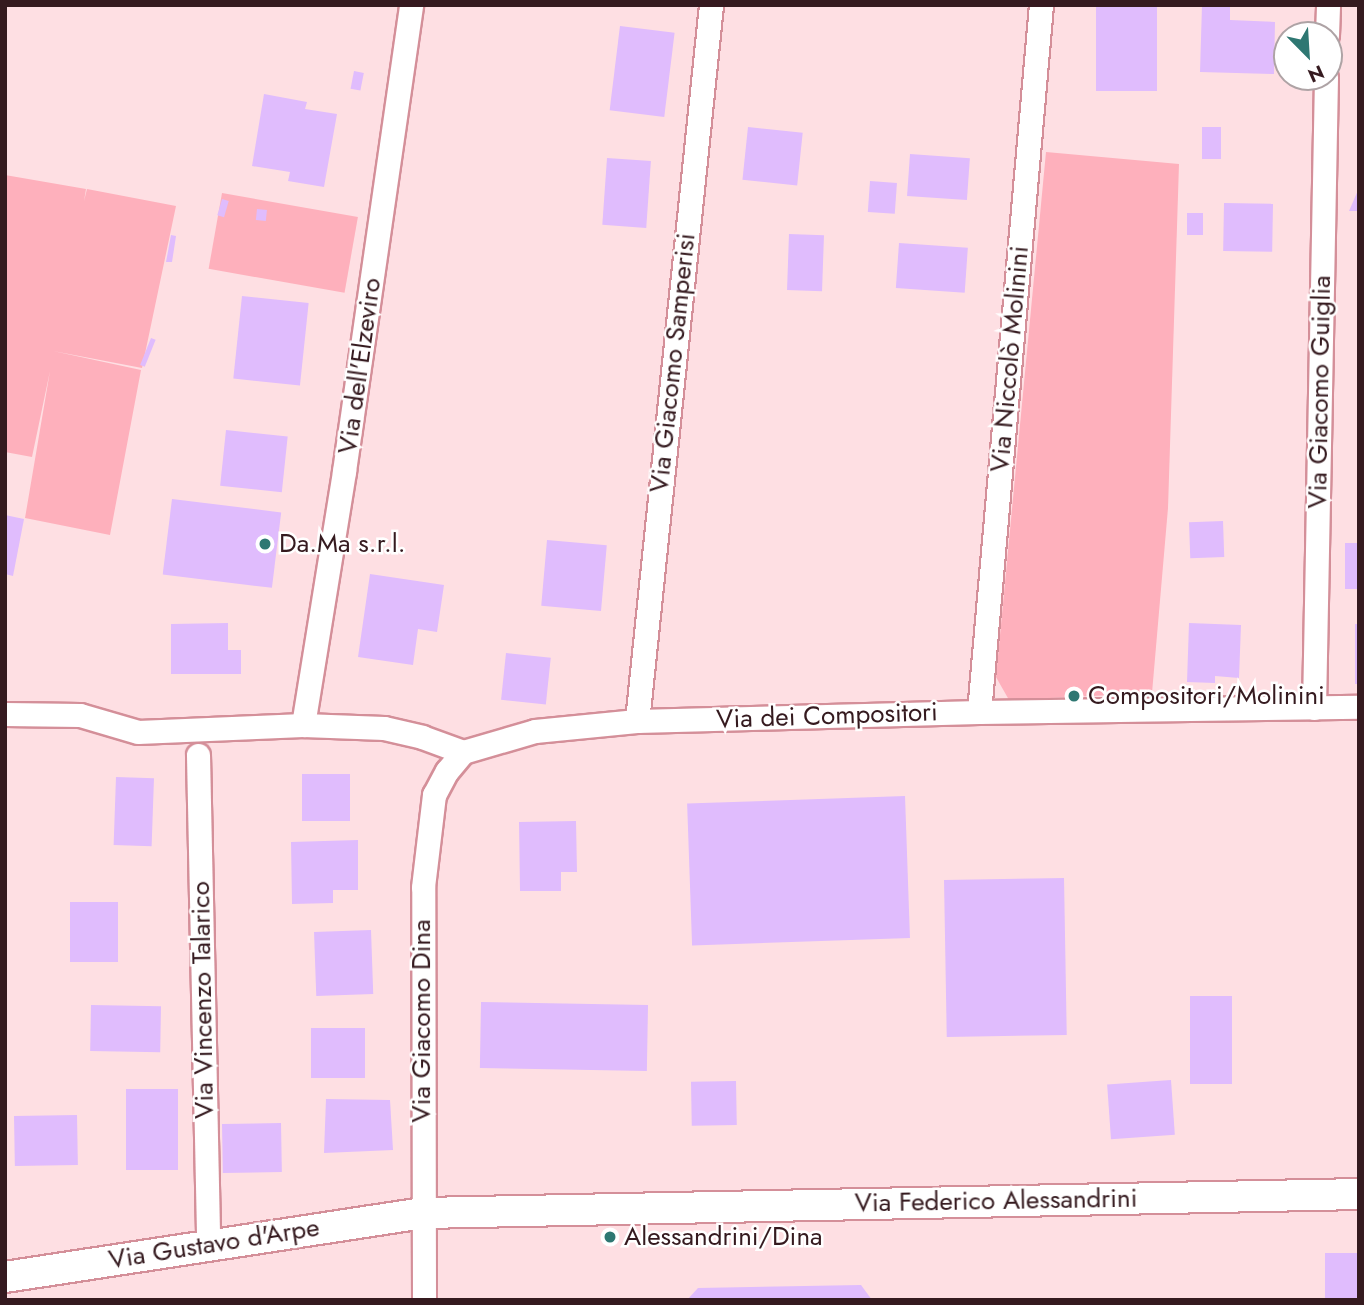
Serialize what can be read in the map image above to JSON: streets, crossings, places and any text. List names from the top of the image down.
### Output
{
  "streets": {
    "street": [
      "Via Niccolò Molinini",
      "Via Giacomo Samperisi",
      "Via dell'Elzeviro",
      "Via Giacomo Guiglia",
      "Via dei Compositori",
      "Via Vincenzo Talarico",
      "Via Giacomo Dina",
      "Via Federico Alessandrini",
      "Via Gustavo d'Arpe"
    ]
  },
  "crossings": [
    ["Via Niccolò Molinini", "Via dei Compositori"],
    ["Via Giacomo Samperisi", "Via dei Compositori"],
    ["Via Giacomo Guiglia", "Via dei Compositori"],
    ["Via dei Compositori", "Via Giacomo Dina"],
    ["Via Vincenzo Talarico", "Via Gustavo d'Arpe"],
    ["Via Giacomo Dina", "Via Federico Alessandrini"],
    ["Via Giacomo Dina", "Via Gustavo d'Arpe"],
    ["Via Federico Alessandrini", "Via Gustavo d'Arpe"]
  ],
  "places": ["Da.Ma s.r.l.", "Compositori/Molinini", "Alessandrini/Dina"],
  "north": "bottom right"
}
